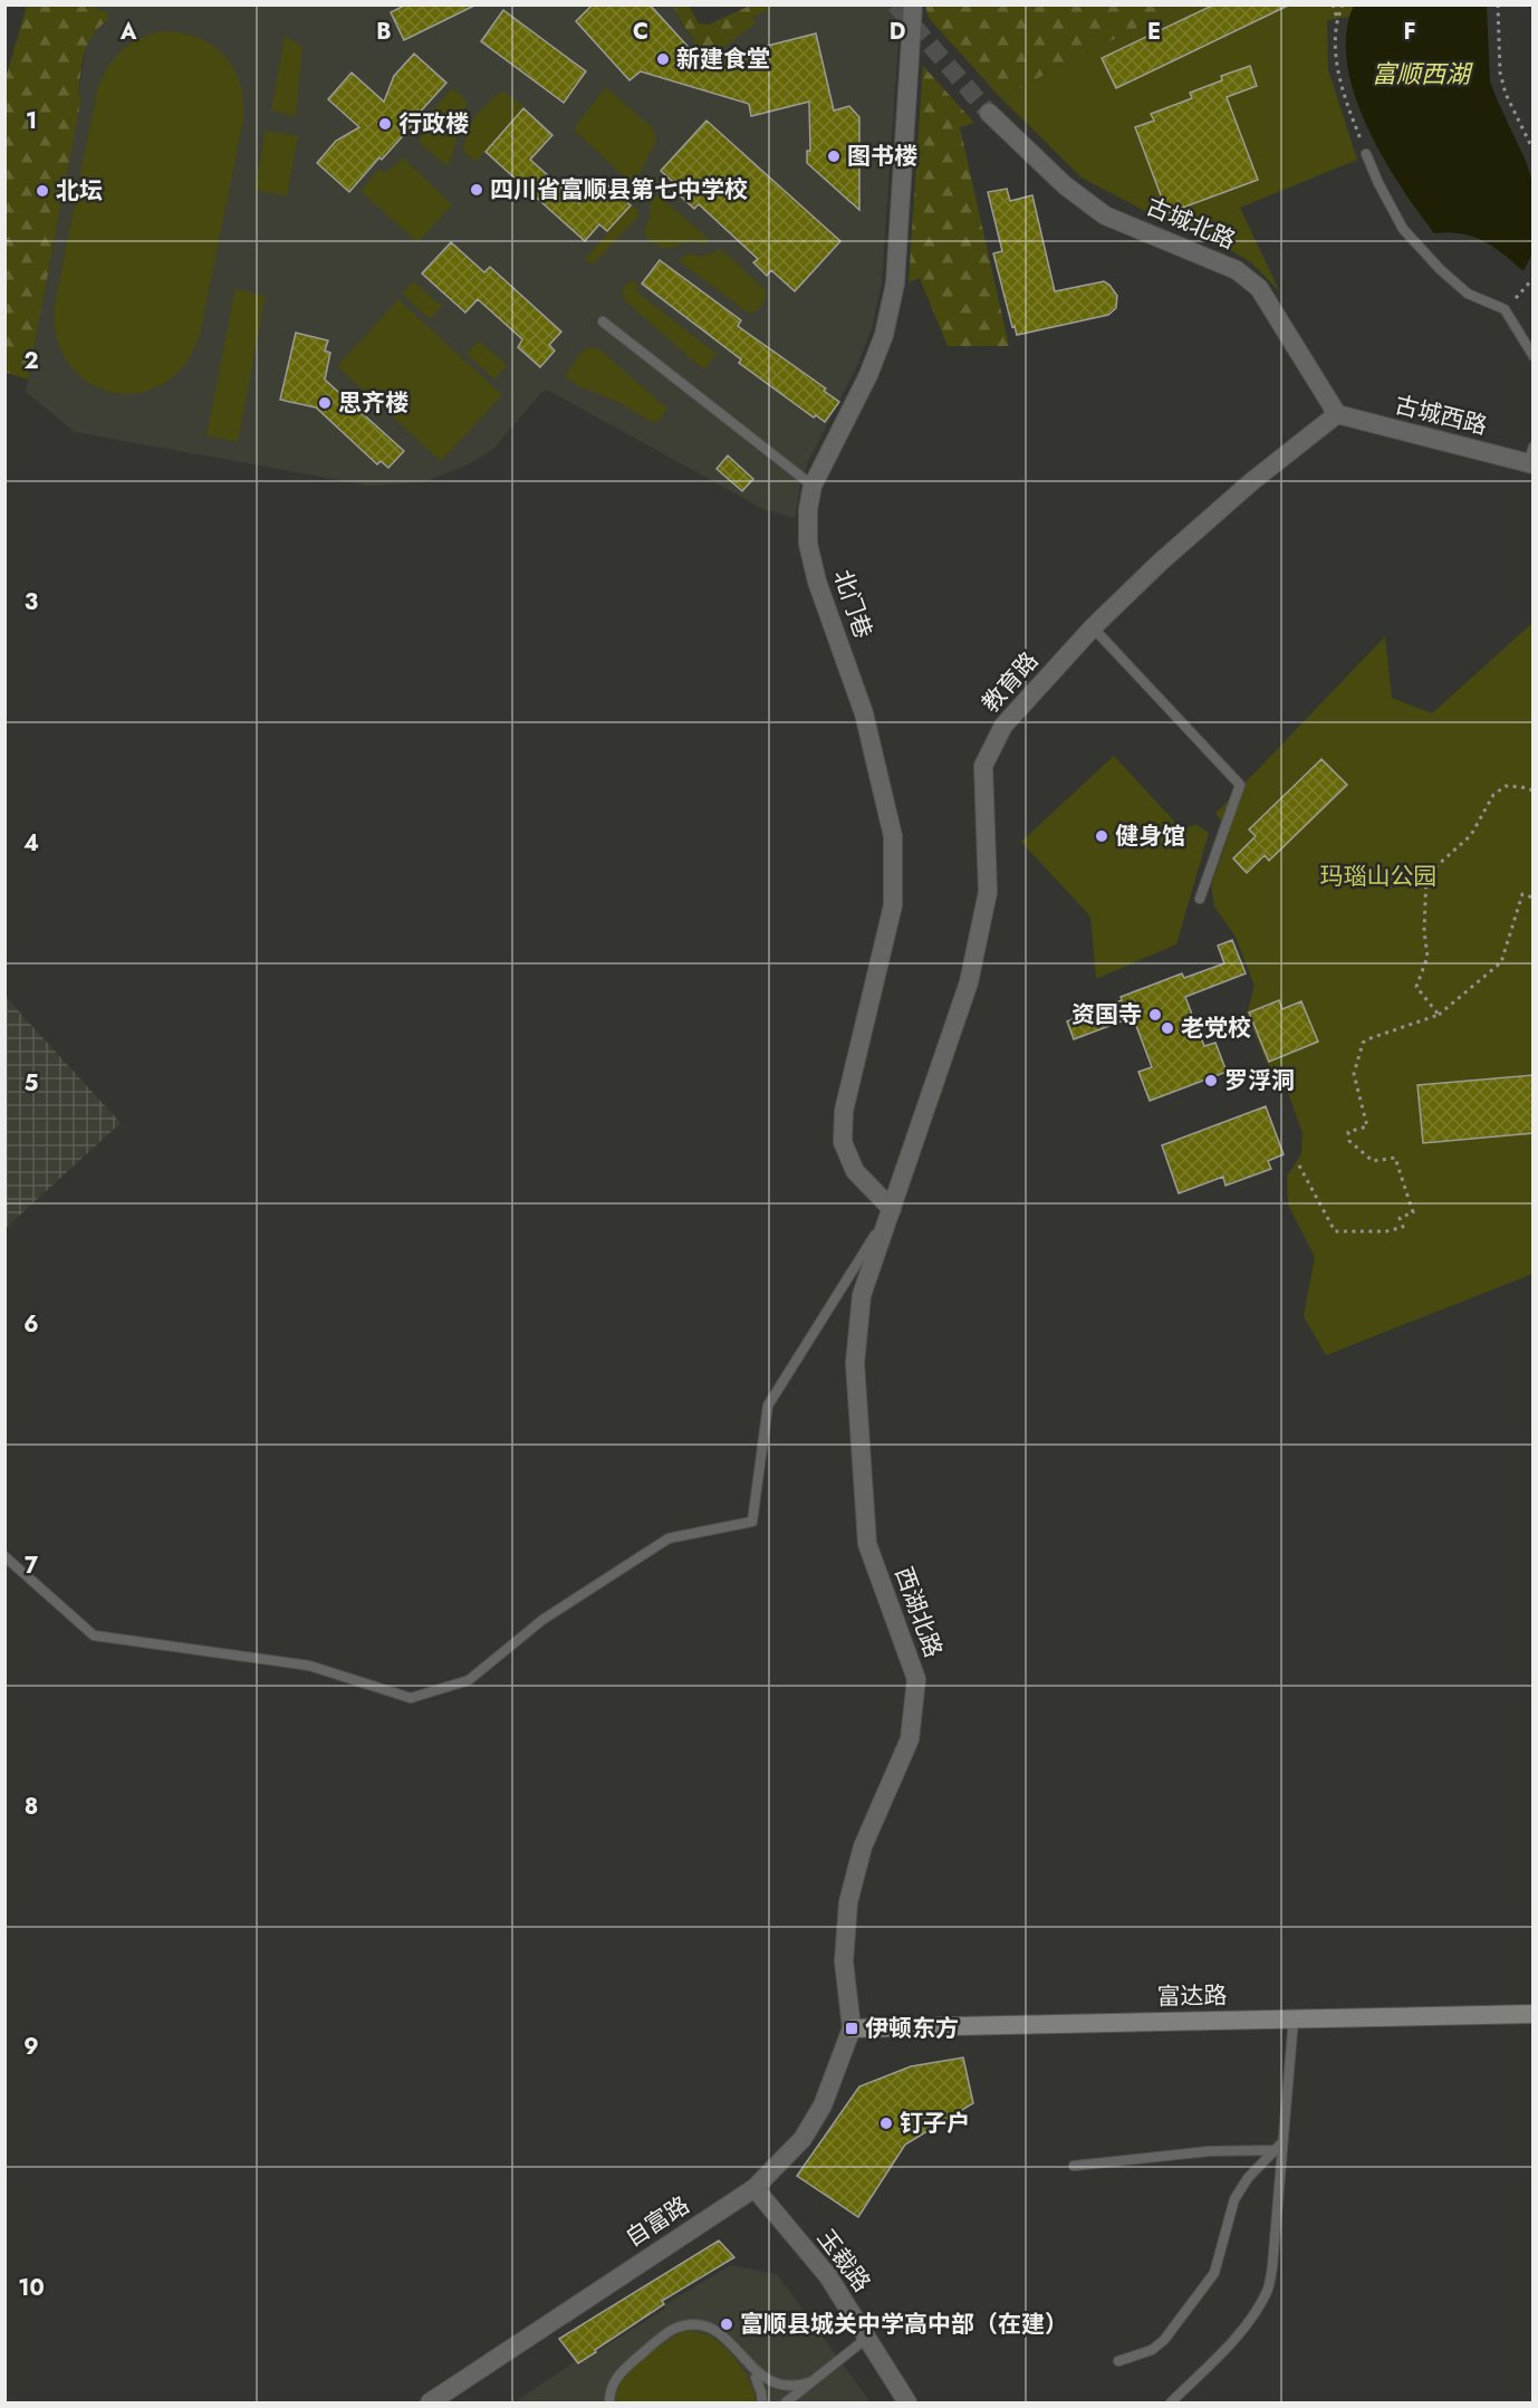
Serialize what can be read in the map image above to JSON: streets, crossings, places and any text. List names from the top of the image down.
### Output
{
  "streets": {
    "main road": ["富达路"],
    "street": [
      "古城北路",
      "古城西路",
      "北门巷",
      "教育路",
      "西湖北路",
      "自富路",
      "玉裁路"
    ]
  },
  "crossings": [
    ["古城北路", "古城西路"],
    ["古城北路", "教育路"],
    ["古城西路", "教育路"],
    ["北门巷", "教育路"],
    ["北门巷", "西湖北路"],
    ["教育路", "西湖北路"],
    ["西湖北路", "富达路"],
    ["西湖北路", "自富路"],
    ["富达路", "自富路"],
    ["自富路", "玉裁路"]
  ],
  "water": ["富顺西湖"],
  "parks": ["玛瑙山公园"],
  "places": {
    "other": [
      "新建食堂",
      "行政楼",
      "图书楼",
      "四川省富顺县第七中学校",
      "北坛",
      "思齐楼",
      "健身馆",
      "资国寺",
      "老党校",
      "罗浮洞",
      "钉子户",
      "富顺县城关中学高中部（在建）"
    ],
    "transit": ["伊顿东方"]
  },
  "grid": {
    "columns": [
      "A",
      "B",
      "C",
      "D",
      "E",
      "F"
    ],
    "rows": [
      "1",
      "2",
      "3",
      "4",
      "5",
      "6",
      "7",
      "8",
      "9",
      "10"
    ]
  }
}
